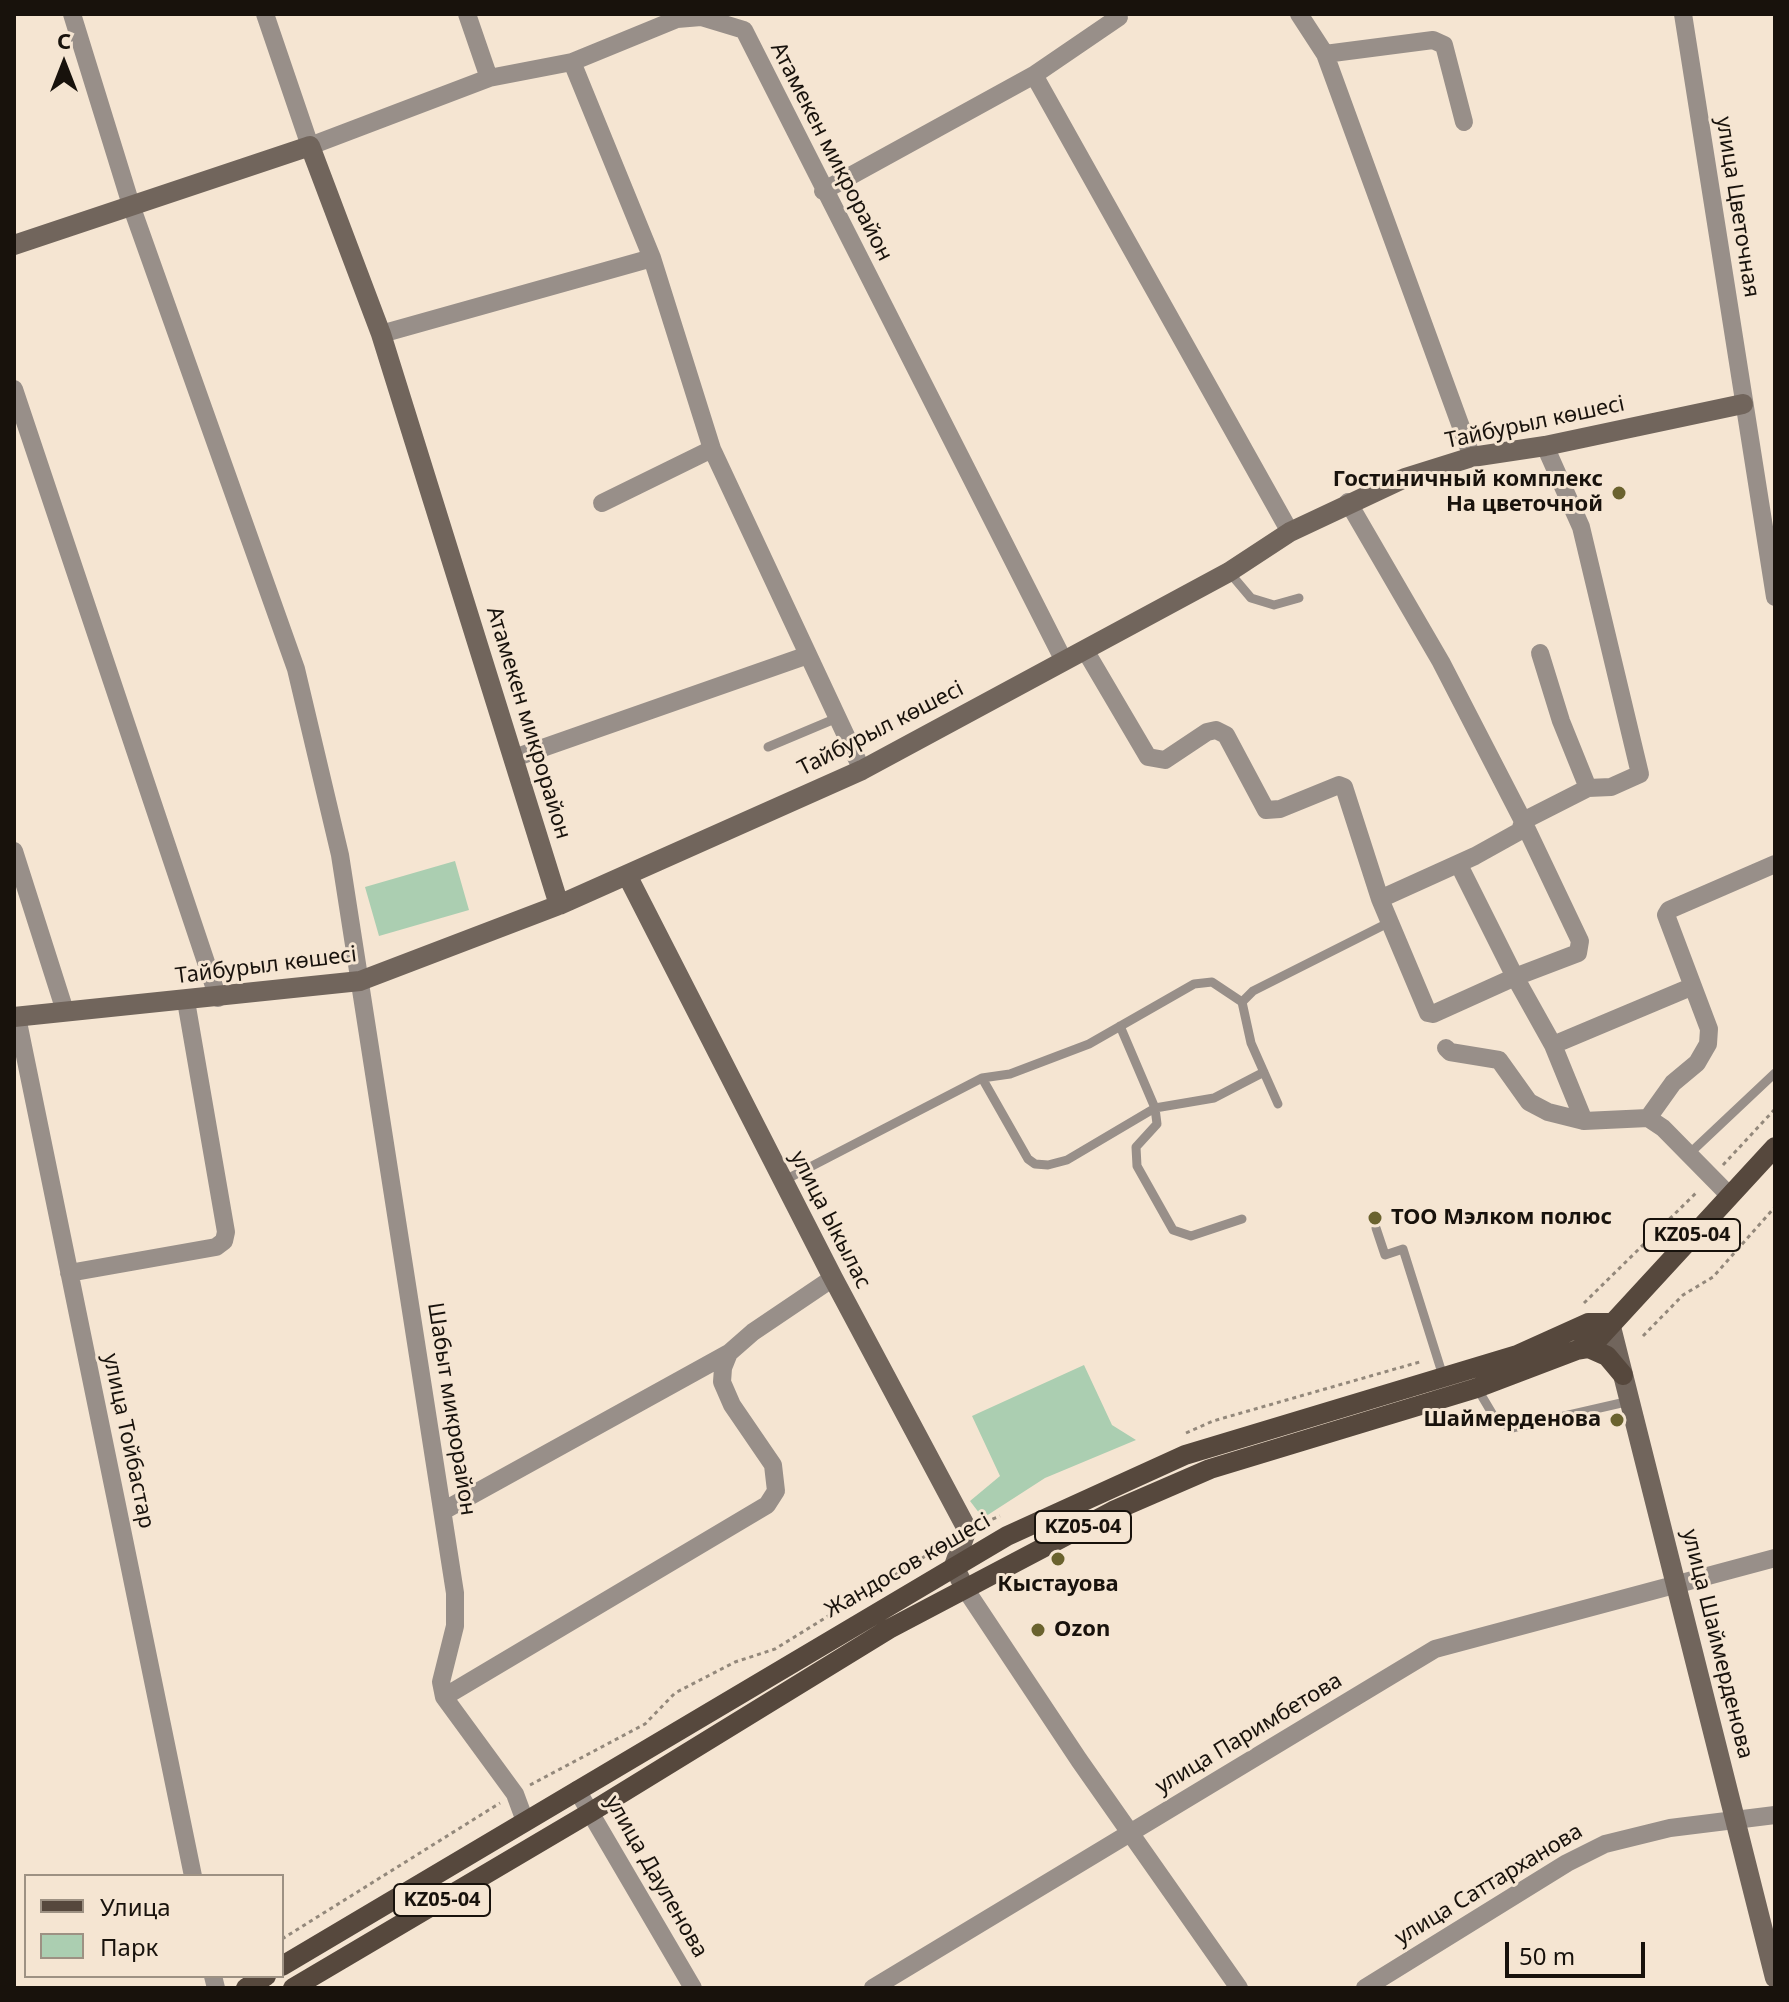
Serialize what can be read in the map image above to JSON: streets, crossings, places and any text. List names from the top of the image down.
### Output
{
  "streets": {
    "main road": ["KZ05-04", "Жандосов көшесі"],
    "street": [
      "Атамекен микрорайон",
      "улица Цветочная",
      "Тайбурыл көшесі",
      "улица Ыкылас",
      "Шабыт микрорайон",
      "улица Тойбастар",
      "улица Шаймерденова",
      "улица Паримбетова",
      "улица Дауленова",
      "улица Саттарханова"
    ]
  },
  "crossings": [
    ["Атамекен микрорайон", "Тайбурыл көшесі"],
    ["Атамекен микрорайон", "Шабыт микрорайон"],
    ["улица Цветочная", "Тайбурыл көшесі"],
    ["Тайбурыл көшесі", "улица Ыкылас"],
    ["Тайбурыл көшесі", "Шабыт микрорайон"],
    ["Тайбурыл көшесі", "улица Тойбастар"],
    ["улица Ыкылас", "Жандосов көшесі"],
    ["Жандосов көшесі", "улица Шаймерденова"],
    ["Жандосов көшесі", "улица Дауленова"],
    ["улица Шаймерденова", "улица Паримбетова"],
    ["улица Шаймерденова", "улица Саттарханова"]
  ],
  "places": [
    "Гостиничный комплекс На цветочной",
    "ТОО Мэлком полюс",
    "Шаймерденова",
    "Кыстауова",
    "Ozon"
  ],
  "legend": ["Улица", "Парк"],
  "scale_bar": "50 m",
  "north": "top"
}
